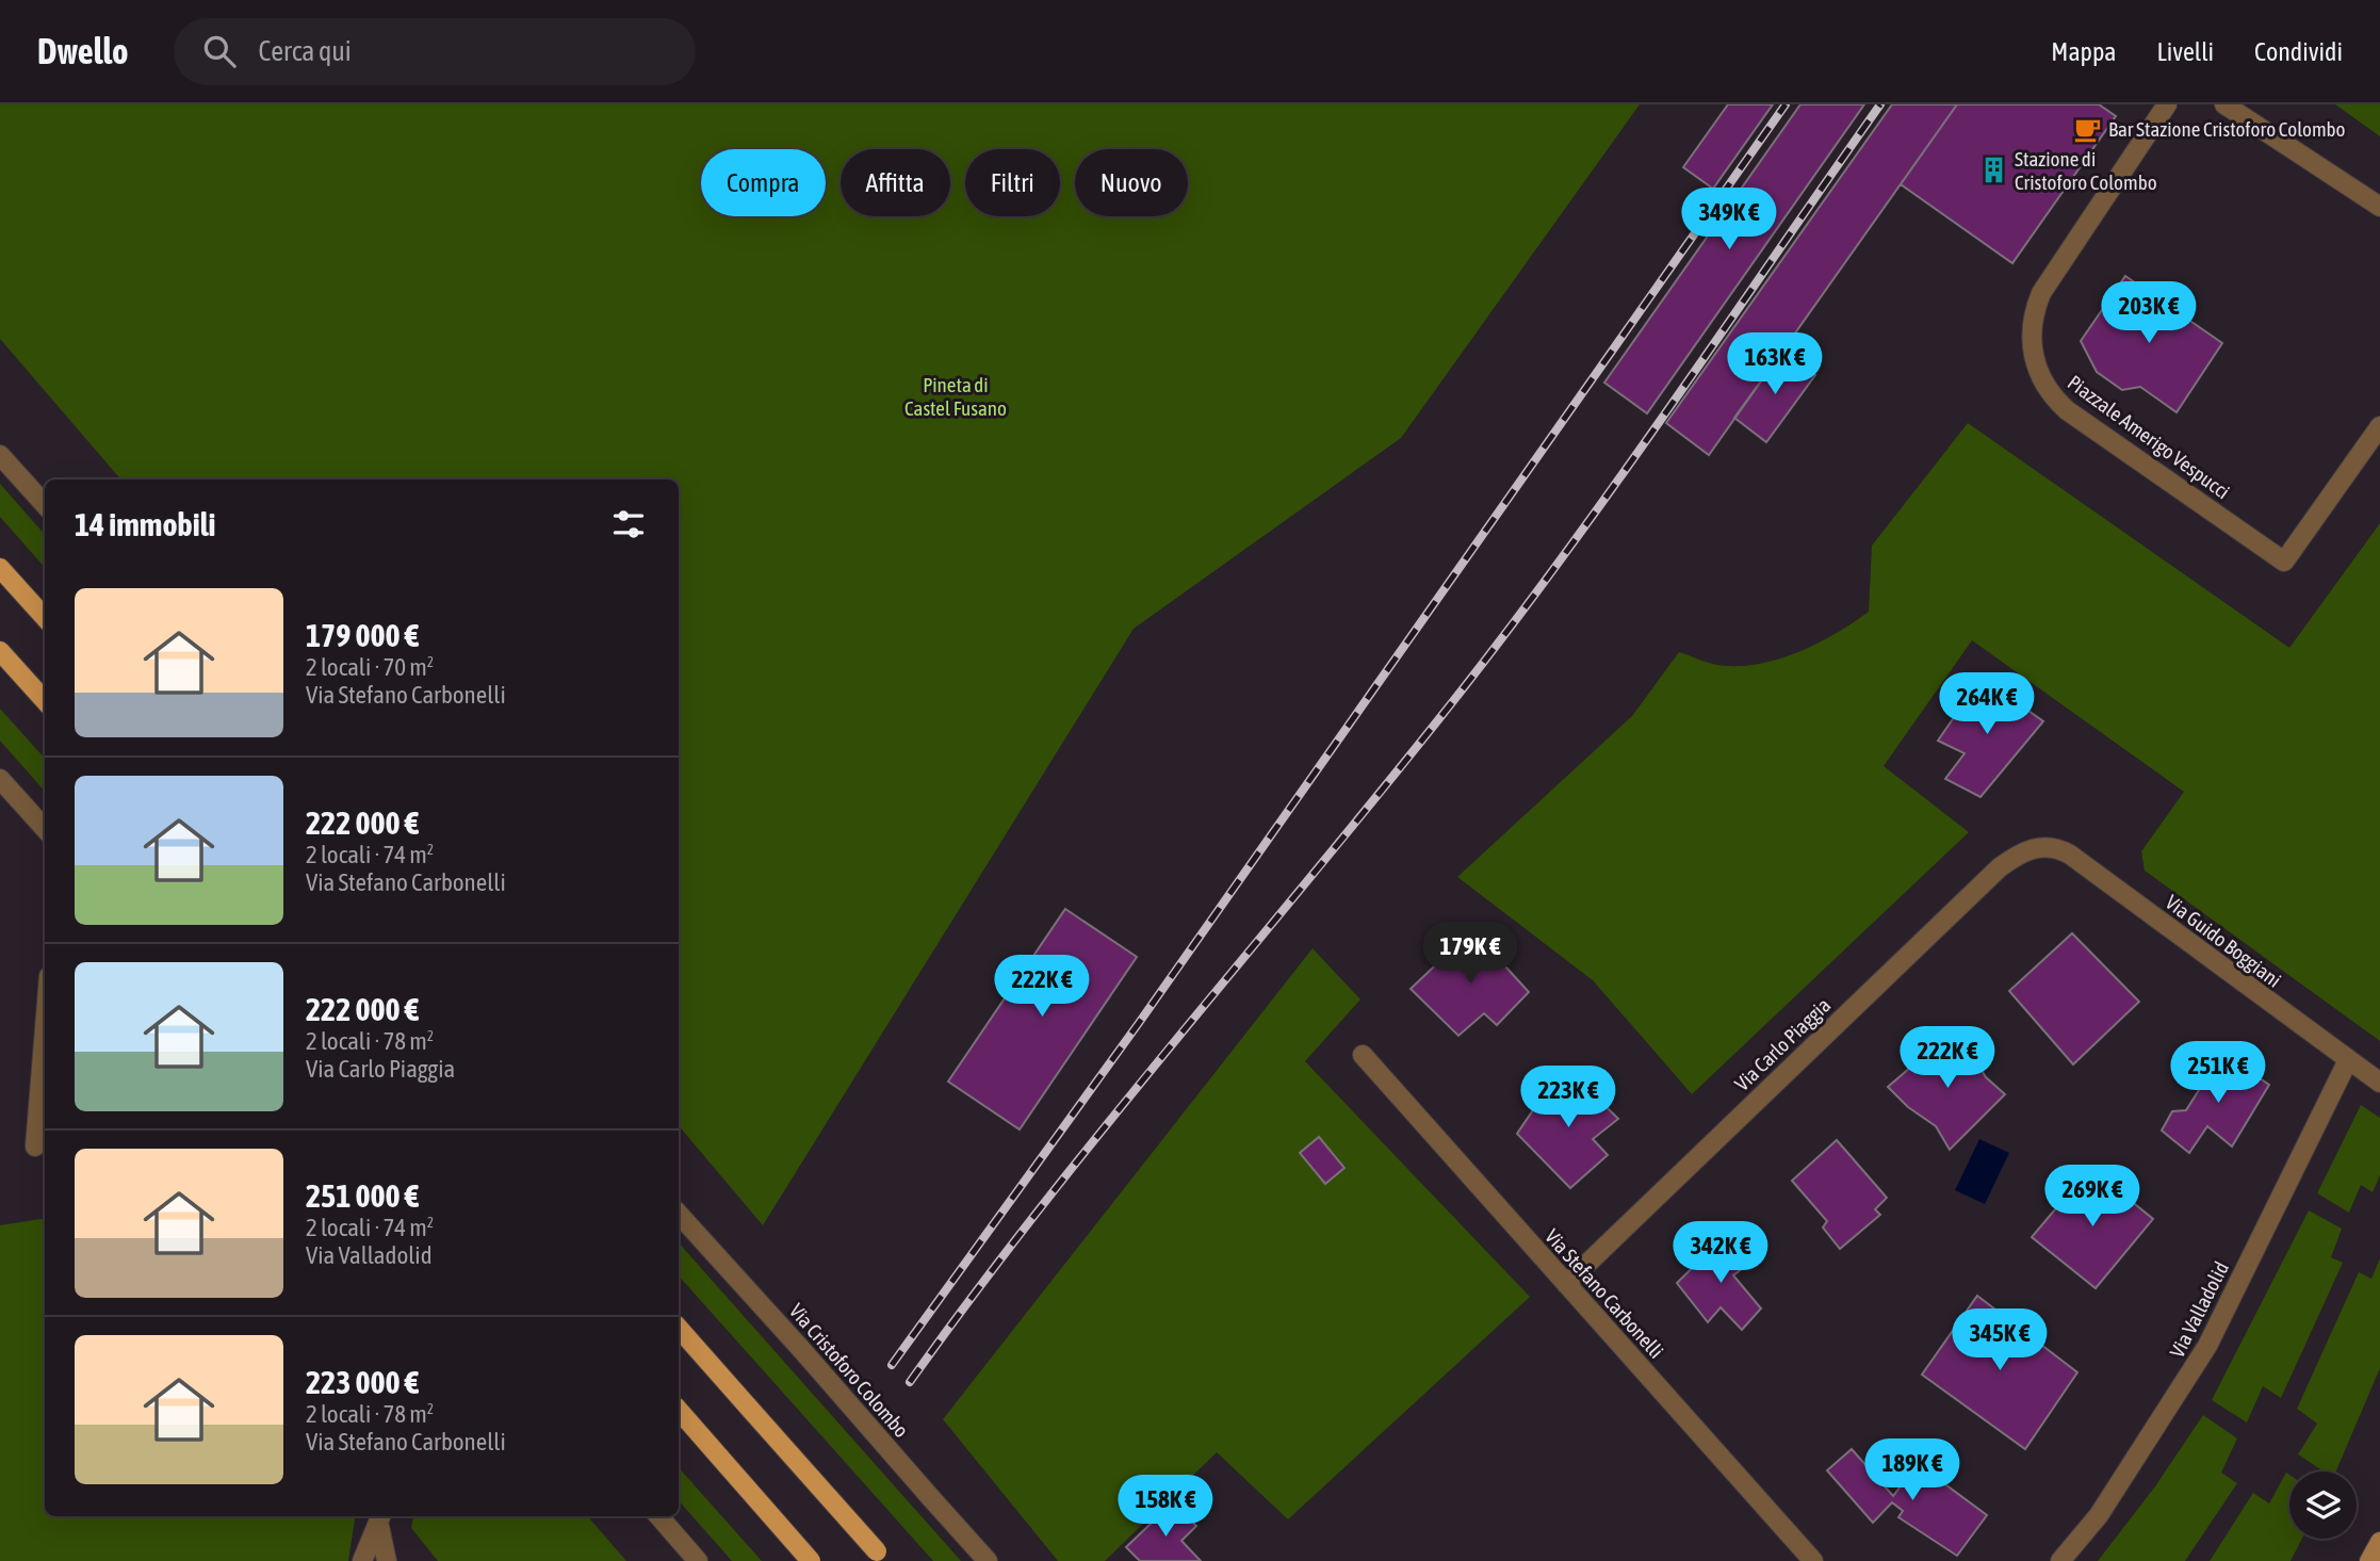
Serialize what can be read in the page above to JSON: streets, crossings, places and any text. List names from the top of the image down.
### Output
{
  "streets": {
    "street": [
      "Piazzale Amerigo Vespucci",
      "Via Guido Boggiani",
      "Via Carlo Piaggia",
      "Via Stefano Carbonelli",
      "Via Valladolid",
      "Via Cristoforo Colombo"
    ]
  },
  "crossings": [
    ["Via Guido Boggiani", "Via Carlo Piaggia"],
    ["Via Guido Boggiani", "Via Valladolid"],
    ["Via Carlo Piaggia", "Via Stefano Carbonelli"]
  ],
  "parks": ["Pineta di Castel Fusano"],
  "places": {
    "cafe": ["Bar Stazione Cristoforo Colombo"],
    "building": ["Stazione di Cristoforo Colombo"]
  },
  "page": {
    "header": "Dwello",
    "search": "Cerca qui",
    "nav": ["Mappa", "Livelli", "Condividi"],
    "chip": [
      "Compra",
      "Affitta",
      "Filtri",
      "Nuovo"
    ],
    "price": [
      "349K €",
      "203K €",
      "163K €",
      "264K €",
      "179K €",
      "222K €",
      "222K €",
      "251K €",
      "223K €",
      "269K €",
      "342K €",
      "345K €",
      "189K €",
      "158K €"
    ],
    "heading": "14 immobili",
    "list": [
      {
        "name": "179 000 €",
        "note": "2 locali · 70 m² · Via Stefano Carbonelli"
      },
      {
        "name": "222 000 €",
        "note": "2 locali · 74 m² · Via Stefano Carbonelli"
      },
      {
        "name": "222 000 €",
        "note": "2 locali · 78 m² · Via Carlo Piaggia"
      },
      {
        "name": "251 000 €",
        "note": "2 locali · 74 m² · Via Valladolid"
      },
      {
        "name": "223 000 €",
        "note": "2 locali · 78 m² · Via Stefano Carbonelli"
      }
    ]
  }
}
